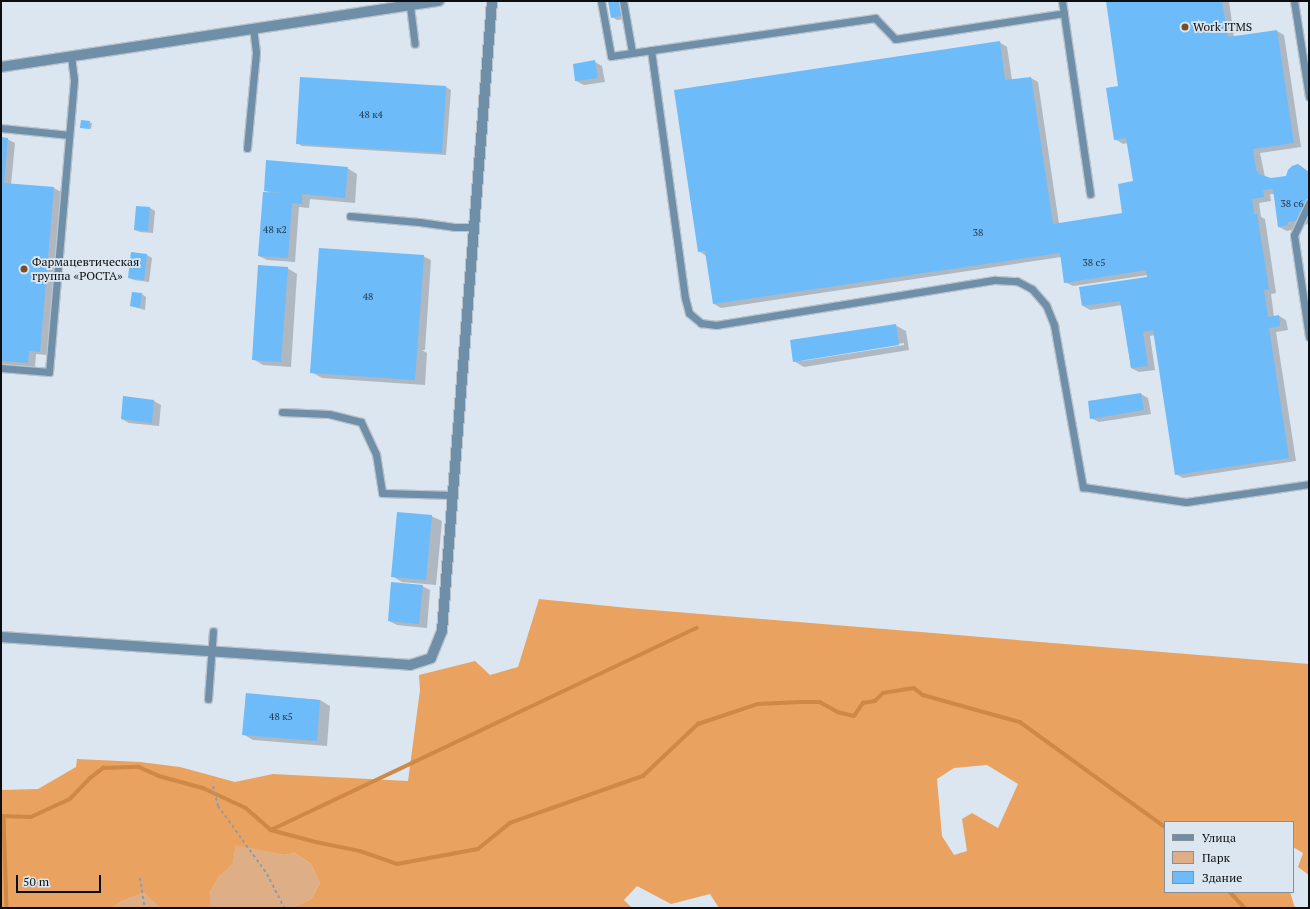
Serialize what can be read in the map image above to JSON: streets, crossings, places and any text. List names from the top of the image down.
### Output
{
  "places": ["Work ITMS", "Фармацевтическая группа «РОСТА»"],
  "house_numbers": [
    "48 к4",
    "38 с6",
    "48 к2",
    "38",
    "38 с5",
    "48",
    "48 к5"
  ],
  "legend": ["Улица", "Парк", "Здание"],
  "scale_bar": "50 m"
}
